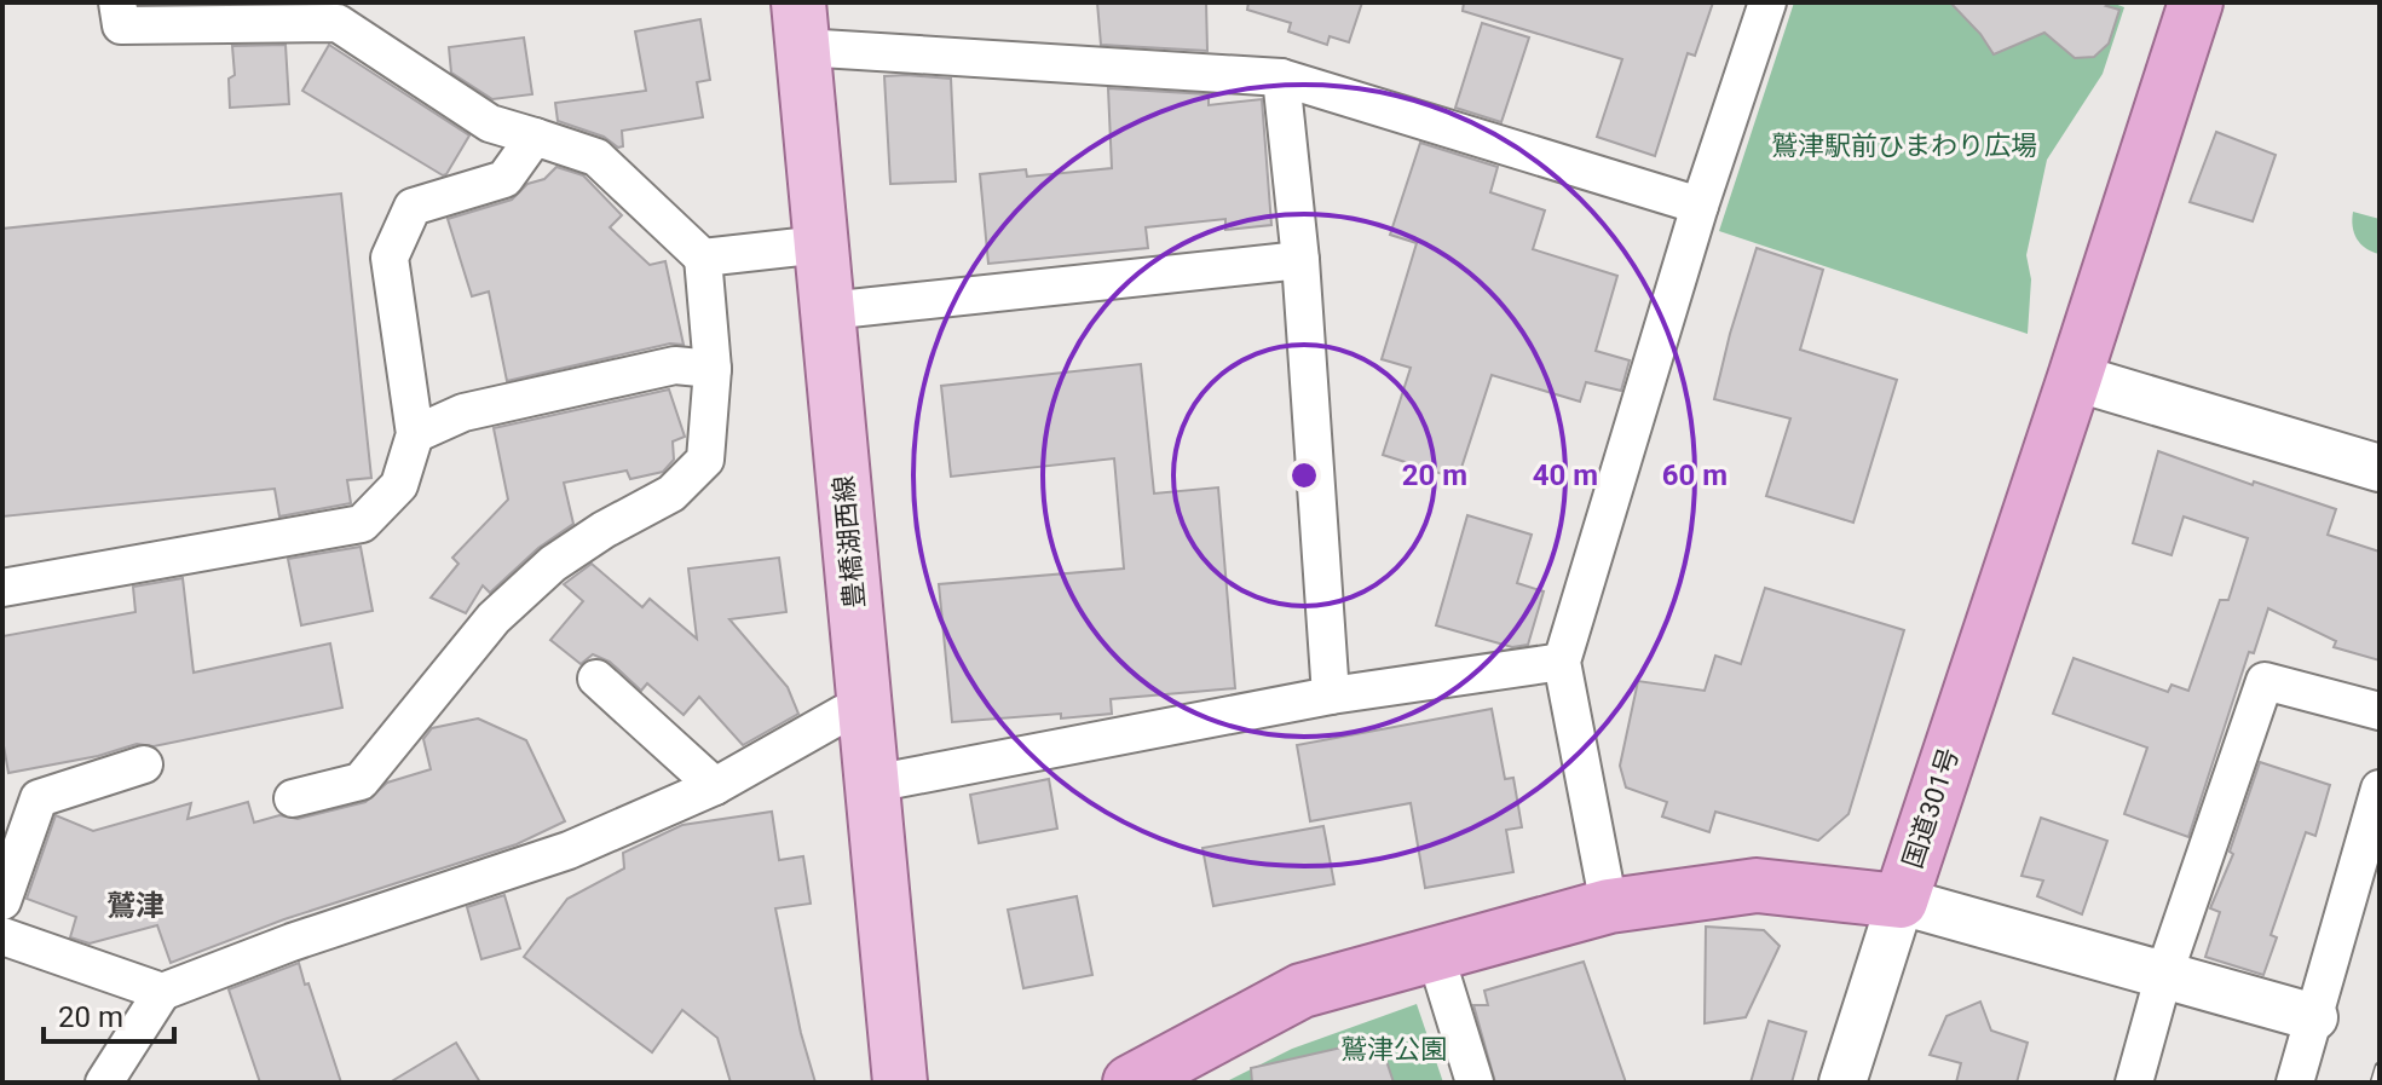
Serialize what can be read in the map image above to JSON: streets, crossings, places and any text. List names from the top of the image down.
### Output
{
  "streets": {
    "highway": ["国道301号"],
    "main road": ["豊橋湖西線"]
  },
  "districts": ["鷲津"],
  "parks": ["鷲津駅前ひまわり広場", "鷲津公園"],
  "scale_bar": "20 m",
  "rings": ["20 m", "40 m", "60 m"]
}
